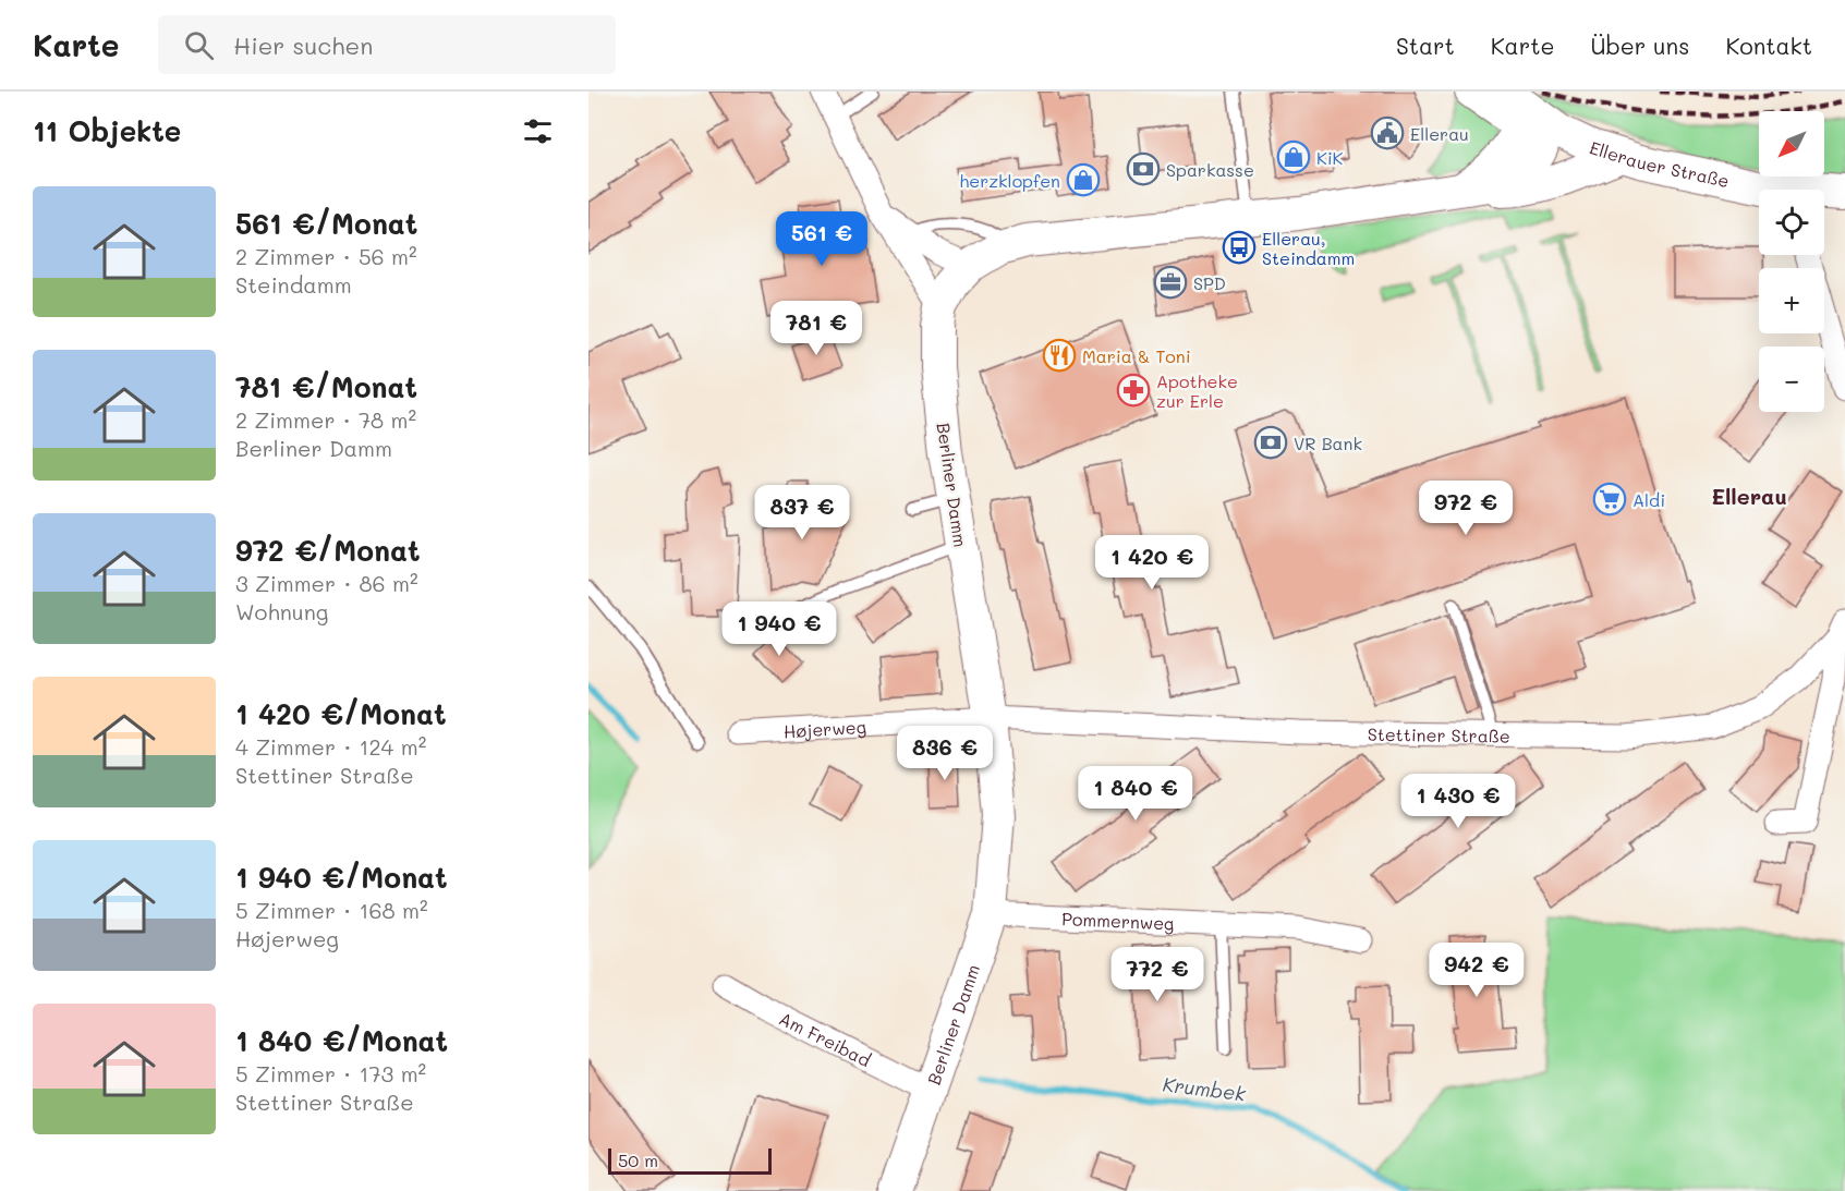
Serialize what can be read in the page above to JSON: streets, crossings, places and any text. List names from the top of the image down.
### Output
{
  "streets": {
    "main road": ["Ellerauer Straße", "Berliner Damm"],
    "street": [
      "Højerweg",
      "Stettiner Straße",
      "Pommernweg",
      "Am Freibad"
    ]
  },
  "crossings": [
    ["Ellerauer Straße", "Berliner Damm"],
    ["Berliner Damm", "Højerweg"],
    ["Berliner Damm", "Stettiner Straße"],
    ["Berliner Damm", "Pommernweg"],
    ["Berliner Damm", "Am Freibad"],
    ["Højerweg", "Stettiner Straße"]
  ],
  "districts": ["Ellerau"],
  "water": ["Krumbek"],
  "places": {
    "public building": ["Ellerau"],
    "shop": ["KiK", "herzklopfen"],
    "bank": ["Sparkasse", "VR Bank"],
    "bus stop": ["Ellerau, Steindamm"],
    "office": ["SPD"],
    "restaurant": ["Maria & Toni"],
    "pharmacy": ["Apotheke zur Erle"],
    "supermarket": ["Aldi"]
  },
  "scale_bar": "50 m",
  "north": "bottom left",
  "page": {
    "header": "Karte",
    "search": "Hier suchen",
    "nav": [
      "Start",
      "Karte",
      "Über uns",
      "Kontakt"
    ],
    "heading": "11 Objekte",
    "map_buttons": ["+", "−"],
    "list": [
      {
        "name": "561 €/Monat",
        "note": "2 Zimmer · 56 m² · Steindamm"
      },
      {
        "name": "781 €/Monat",
        "note": "2 Zimmer · 78 m² · Berliner Damm"
      },
      {
        "name": "972 €/Monat",
        "note": "3 Zimmer · 86 m² · Wohnung"
      },
      {
        "name": "1 420 €/Monat",
        "note": "4 Zimmer · 124 m² · Stettiner Straße"
      },
      {
        "name": "1 940 €/Monat",
        "note": "5 Zimmer · 168 m² · Højerweg"
      },
      {
        "name": "1 840 €/Monat",
        "note": "5 Zimmer · 173 m² · Stettiner Straße"
      }
    ],
    "price": [
      "561 €",
      "781 €",
      "972 €",
      "837 €",
      "1 420 €",
      "1 940 €",
      "836 €",
      "1 840 €",
      "1 430 €",
      "942 €",
      "772 €"
    ],
    "scale": "50 m"
  }
}
